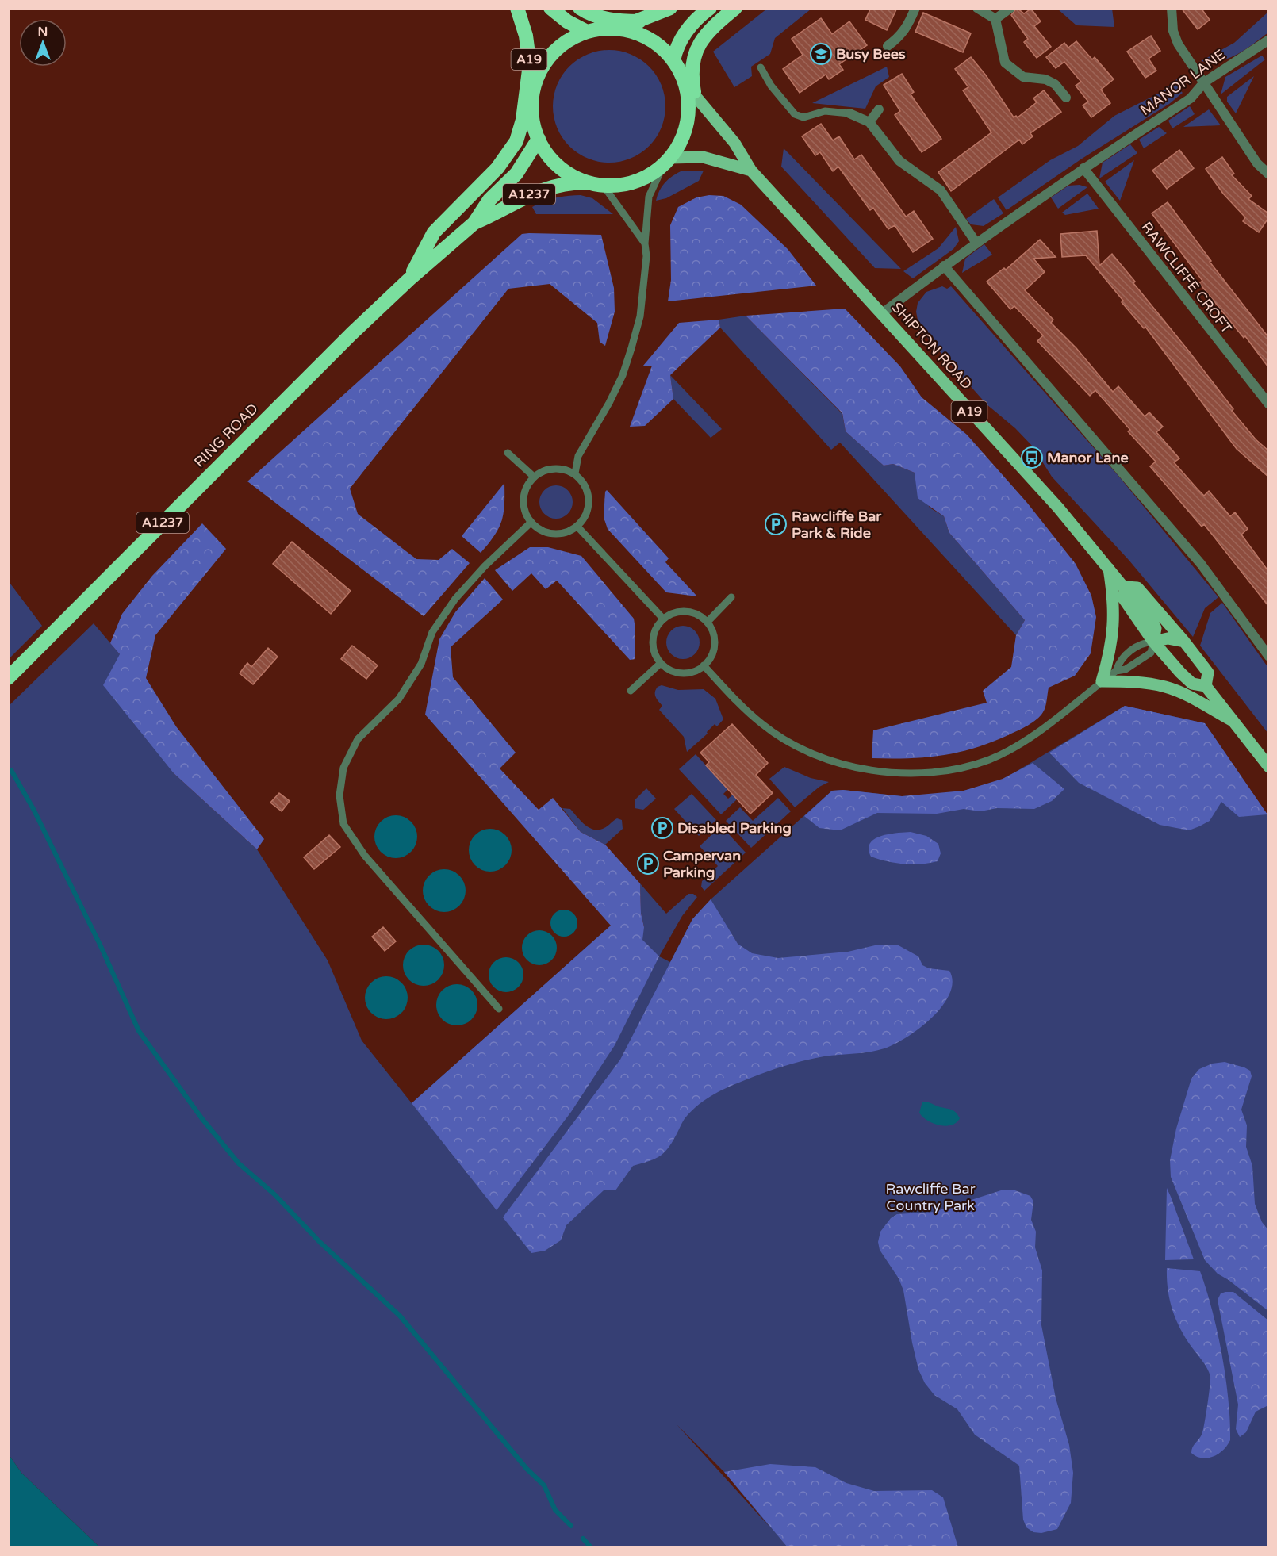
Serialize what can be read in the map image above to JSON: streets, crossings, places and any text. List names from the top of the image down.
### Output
{
  "streets": {
    "highway": ["A19", "A1237", "RING ROAD"],
    "main road": ["SHIPTON ROAD"],
    "street": ["MANOR LANE", "RAWCLIFFE CROFT"]
  },
  "crossings": [
    ["A19", "SHIPTON ROAD"],
    ["A19", "RING ROAD"],
    ["MANOR LANE", "RAWCLIFFE CROFT"],
    ["MANOR LANE", "SHIPTON ROAD"],
    ["SHIPTON ROAD", "RING ROAD"]
  ],
  "parks": ["Rawcliffe Bar Country Park"],
  "places": {
    "school or university": ["Busy Bees"],
    "bus stop": ["Manor Lane"],
    "parking": ["Rawcliffe Bar Park & Ride", "Disabled Parking", "Campervan Parking"]
  },
  "north": "top"
}
